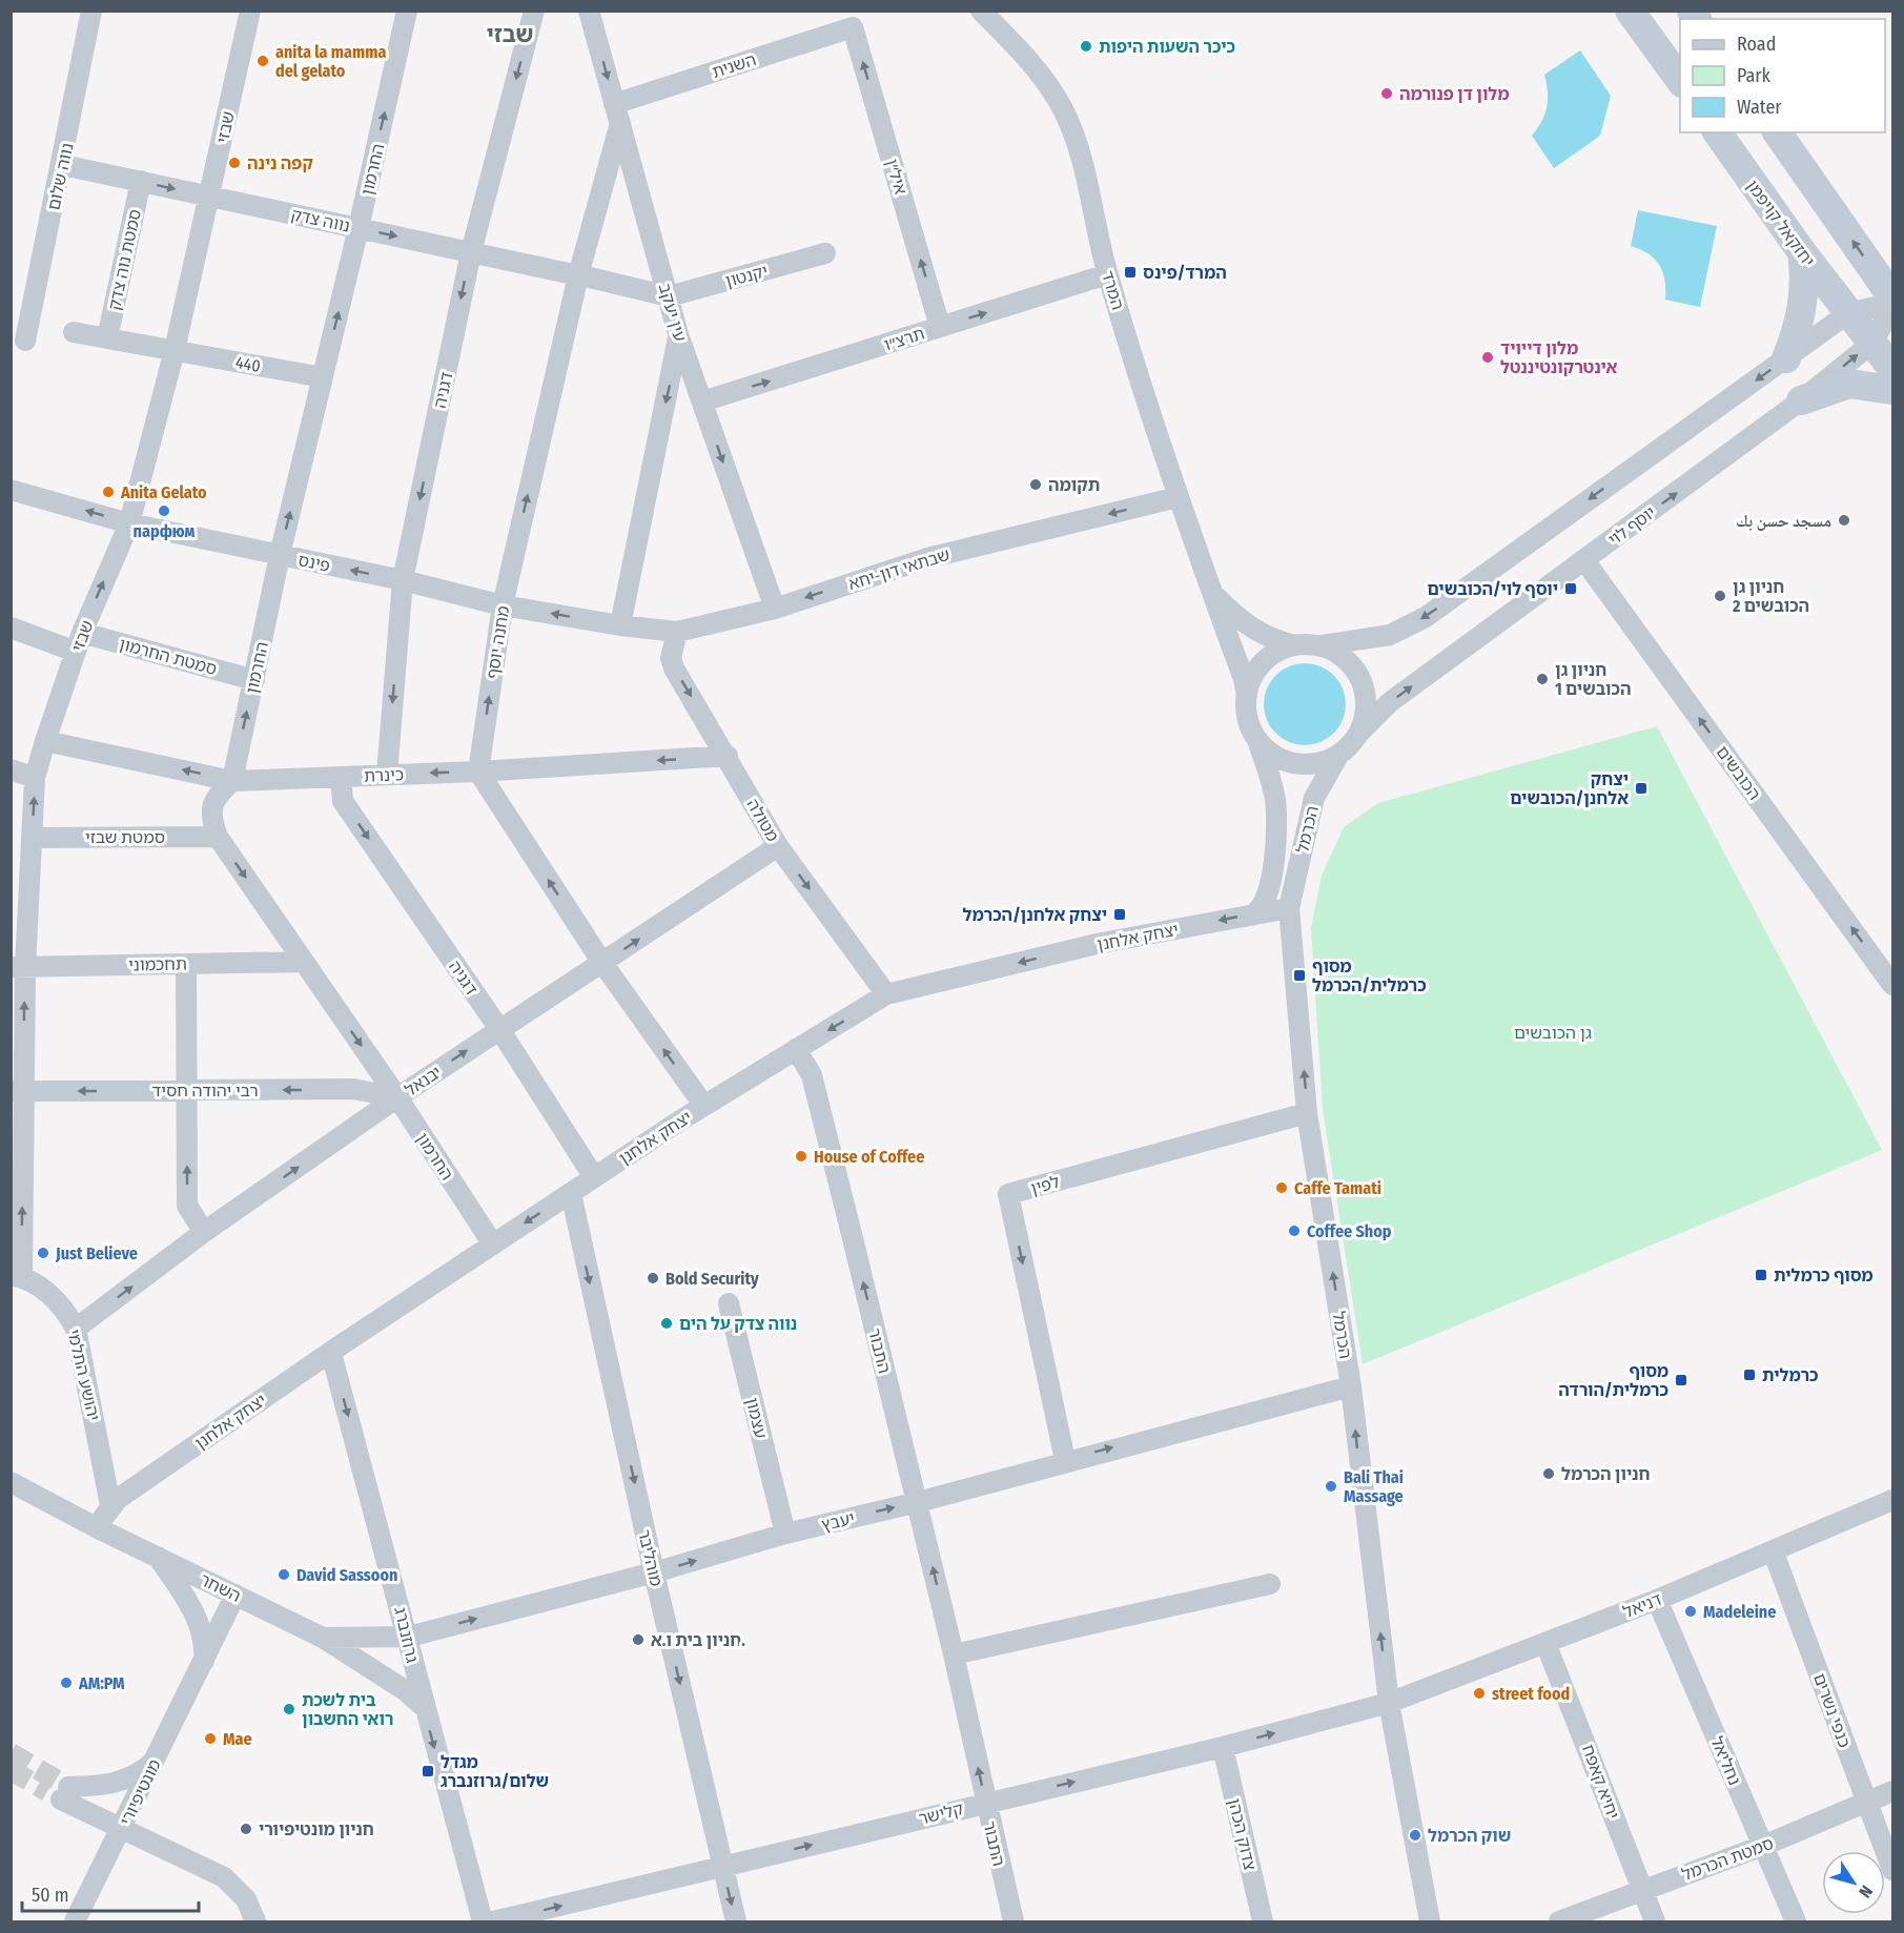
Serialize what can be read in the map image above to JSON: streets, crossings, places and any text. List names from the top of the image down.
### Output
{
  "streets": {
    "main road": ["יחזקאל קויפמן"],
    "street": [
      "השנית",
      "שבזי",
      "החרמון",
      "נווה שלום",
      "איל״ן",
      "נווה צדק",
      "סמטת נוה צדק",
      "יקנטון",
      "המרד",
      "עין יעקב",
      "תרצ״ו",
      "440",
      "דגניה",
      "יוסף לוי",
      "פינס",
      "שבתאי דון-יחא",
      "מחנה יוסף",
      "סמטת החרמון",
      "הכובשים",
      "כינרת",
      "מטולה",
      "הכרמל",
      "סמטת שבזי",
      "יצחק אלחנן",
      "תחכמוני",
      "יבנאל",
      "רבי יהודה חסיד",
      "לפין",
      "התבור",
      "יהושע התלמי",
      "עצמון",
      "יעבץ",
      "מוהליבר",
      "השחר",
      "דניאל",
      "גרוזנברג",
      "כנפי נשרים",
      "נחליאל",
      "יחיא קאפח",
      "מונטיפיורי",
      "קלישר",
      "צדוק הכהן",
      "סמטת הכרמל"
    ]
  },
  "crossings": [
    ["השנית", "איל״ן"],
    ["השנית", "עין יעקב"],
    ["השנית", "מחנה יוסף"],
    ["שבזי", "נווה צדק"],
    ["שבזי", "440"],
    ["שבזי", "פינס"],
    ["שבזי", "סמטת החרמון"],
    ["שבזי", "כינרת"],
    ["שבזי", "סמטת שבזי"],
    ["שבזי", "תחכמוני"],
    ["שבזי", "רבי יהודה חסיד"],
    ["שבזי", "יהושע התלמי"],
    ["החרמון", "נווה צדק"],
    ["החרמון", "440"],
    ["החרמון", "פינס"],
    ["החרמון", "סמטת החרמון"],
    ["החרמון", "כינרת"],
    ["החרמון", "סמטת שבזי"],
    ["החרמון", "יצחק אלחנן"],
    ["החרמון", "תחכמוני"],
    ["החרמון", "יבנאל"],
    ["החרמון", "רבי יהודה חסיד"],
    ["נווה שלום", "נווה צדק"],
    ["איל״ן", "תרצ״ו"],
    ["נווה צדק", "סמטת נוה צדק"],
    ["נווה צדק", "יקנטון"],
    ["נווה צדק", "עין יעקב"],
    ["נווה צדק", "דגניה"],
    ["נווה צדק", "מחנה יוסף"],
    ["יחזקאל קויפמן", "יוסף לוי"],
    ["יקנטון", "עין יעקב"],
    ["המרד", "תרצ״ו"],
    ["המרד", "יוסף לוי"],
    ["המרד", "שבתאי דון-יחא"],
    ["המרד", "הכרמל"],
    ["עין יעקב", "תרצ״ו"],
    ["עין יעקב", "שבתאי דון-יחא"],
    ["עין יעקב", "מחנה יוסף"],
    ["דגניה", "פינס"],
    ["דגניה", "כינרת"],
    ["דגניה", "יצחק אלחנן"],
    ["דגניה", "יבנאל"],
    ["יוסף לוי", "הכובשים"],
    ["יוסף לוי", "הכרמל"],
    ["פינס", "שבתאי דון-יחא"],
    ["פינס", "מחנה יוסף"],
    ["שבתאי דון-יחא", "מטולה"],
    ["מחנה יוסף", "כינרת"],
    ["כינרת", "מטולה"],
    ["מטולה", "יצחק אלחנן"],
    ["מטולה", "יבנאל"],
    ["הכרמל", "יצחק אלחנן"],
    ["הכרמל", "לפין"],
    ["הכרמל", "יעבץ"],
    ["הכרמל", "דניאל"],
    ["הכרמל", "קלישר"],
    ["יצחק אלחנן", "התבור"],
    ["יצחק אלחנן", "יהושע התלמי"],
    ["יצחק אלחנן", "מוהליבר"],
    ["יצחק אלחנן", "השחר"],
    ["יצחק אלחנן", "גרוזנברג"],
    ["יבנאל", "רבי יהודה חסיד"],
    ["יבנאל", "יהושע התלמי"],
    ["לפין", "יעבץ"],
    ["התבור", "יעבץ"],
    ["התבור", "קלישר"],
    ["עצמון", "יעבץ"],
    ["יעבץ", "מוהליבר"],
    ["יעבץ", "השחר"],
    ["יעבץ", "גרוזנברג"],
    ["מוהליבר", "קלישר"],
    ["השחר", "גרוזנברג"],
    ["השחר", "מונטיפיורי"],
    ["דניאל", "כנפי נשרים"],
    ["דניאל", "נחליאל"],
    ["דניאל", "יחיא קאפח"],
    ["דניאל", "קלישר"],
    ["כנפי נשרים", "סמטת הכרמל"],
    ["נחליאל", "סמטת הכרמל"],
    ["יחיא קאפח", "סמטת הכרמל"],
    ["קלישר", "צדוק הכהן"]
  ],
  "one_way": [
    "איל״ן",
    "עין יעקב",
    "תרצ״ו",
    "דגניה",
    "פינס",
    "שבתאי דון-יחא",
    "הכובשים",
    "כינרת",
    "מטולה",
    "הכרמל",
    "יצחק אלחנן",
    "יבנאל",
    "רבי יהודה חסיד",
    "התבור",
    "יעבץ",
    "מוהליבר",
    "גרוזנברג"
  ],
  "districts": ["שבזי"],
  "parks": ["גן הכובשים"],
  "places": {
    "other": [
      "כיכר השעות היפות",
      "anita la mamma del gelato",
      "מלון דן פנורמה",
      "קפה נינה",
      "מלון דייויד אינטרקונטיננטל",
      "תקומה",
      "Anita Gelato",
      "парфюм",
      "مسجد حسن بك",
      "חניון גן הכובשים 2",
      "חניון גן הכובשים 1",
      "House of Coffee",
      "Caffe Tamati",
      "Coffee Shop",
      "Just Believe",
      "Bold Security",
      "נווה צדק על הים",
      "חניון הכרמל",
      "Bali Thai Massage",
      "David Sassoon",
      "Madeleine",
      "חניון בית ו.א.",
      "AM:PM",
      "street food",
      "בית לשכת רואי החשבון",
      "Mae",
      "חניון מונטיפיורי",
      "שוק הכרמל"
    ],
    "transit": [
      "המרד/פינס",
      "יוסף לוי/הכובשים",
      "יצחק אלחנן/הכובשים",
      "יצחק אלחנן/הכרמל",
      "מסוף כרמלית/הכרמל",
      "מסוף כרמלית",
      "כרמלית",
      "מסוף כרמלית/הורדה",
      "מגדל שלום/גרוזנברג"
    ]
  },
  "legend": ["Road", "Park", "Water"],
  "scale_bar": "50 m",
  "north": "bottom right"
}
